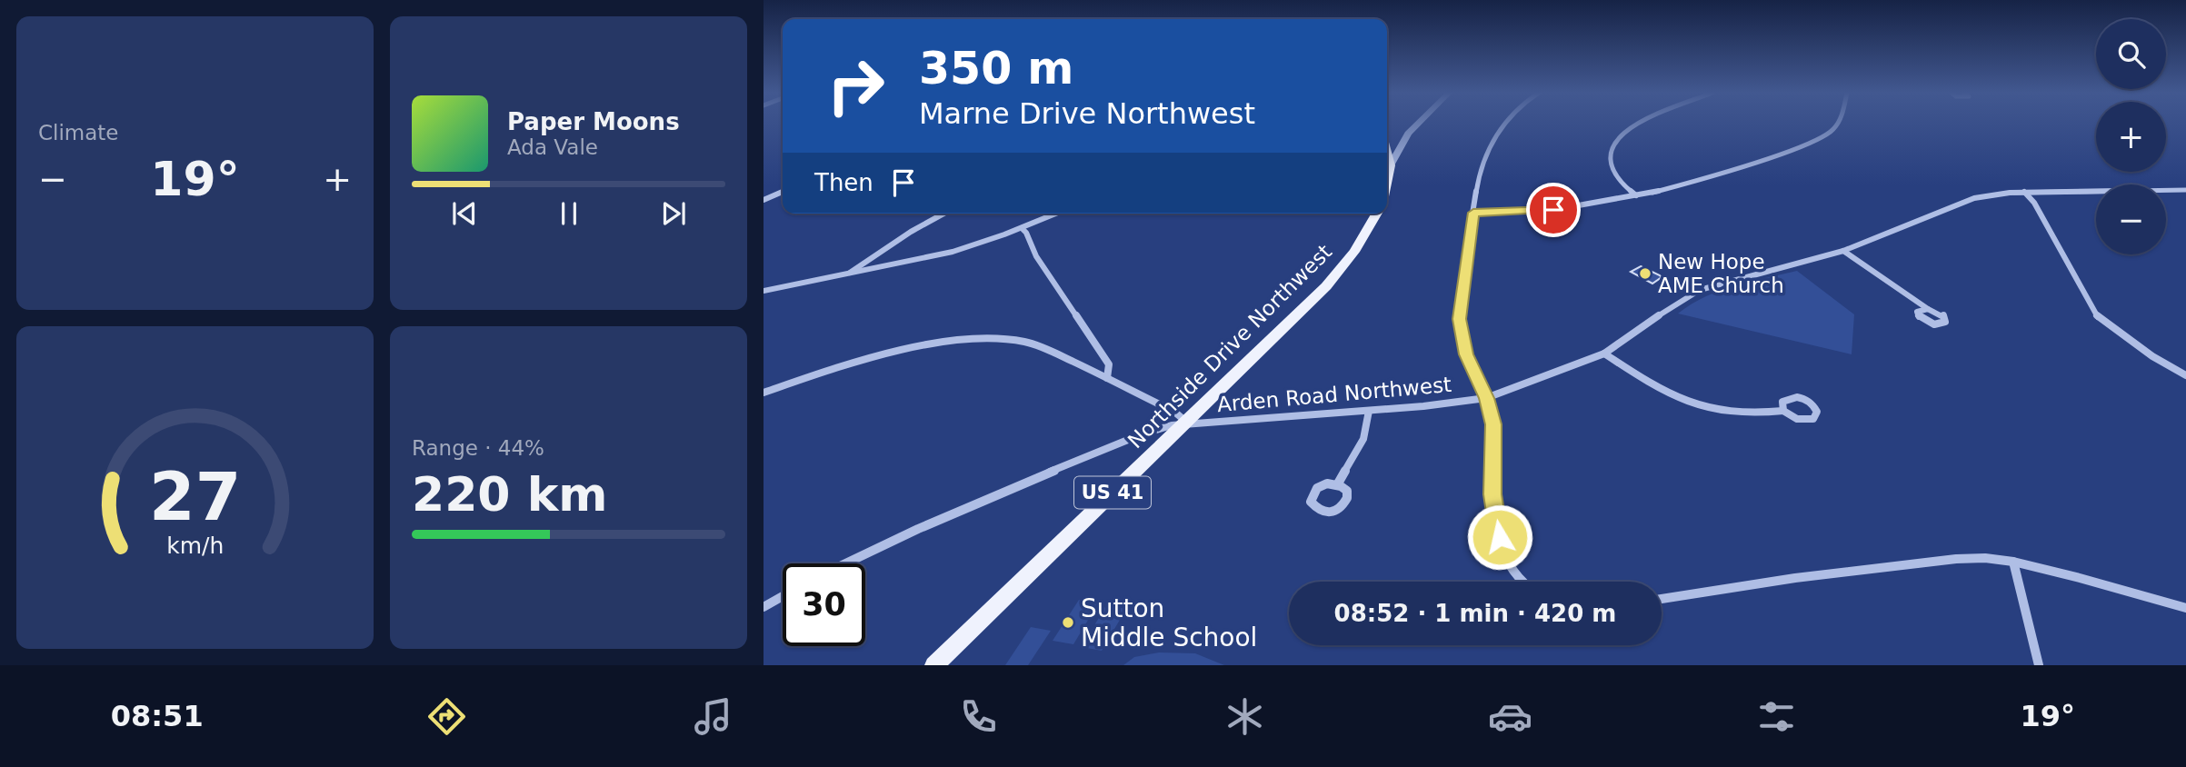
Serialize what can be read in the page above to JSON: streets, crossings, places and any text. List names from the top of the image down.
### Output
{
  "streets": {
    "main road": ["Northside Drive Northwest", "US 41"],
    "street": ["Arden Road Northwest"]
  },
  "crossings": [
    ["Northside Drive Northwest", "Arden Road Northwest"]
  ],
  "places": ["New Hope AME Church", "Sutton Middle School"],
  "page": {
    "tile": [
      "Climate",
      ["Range · 44%", "220 km"]
    ],
    "map_buttons": ["+", "−"],
    "turn": ["350 m", "Marne Drive Northwest"],
    "song": ["Paper Moons", "Ada Vale"],
    "then": "Then",
    "heat": ["−", "19°", "+"],
    "limit": "30",
    "trip": "08:52 · 1 min · 420 m",
    "tabs": ["08:51", "19°"],
    "gauge": ["27", "km/h"]
  }
}
